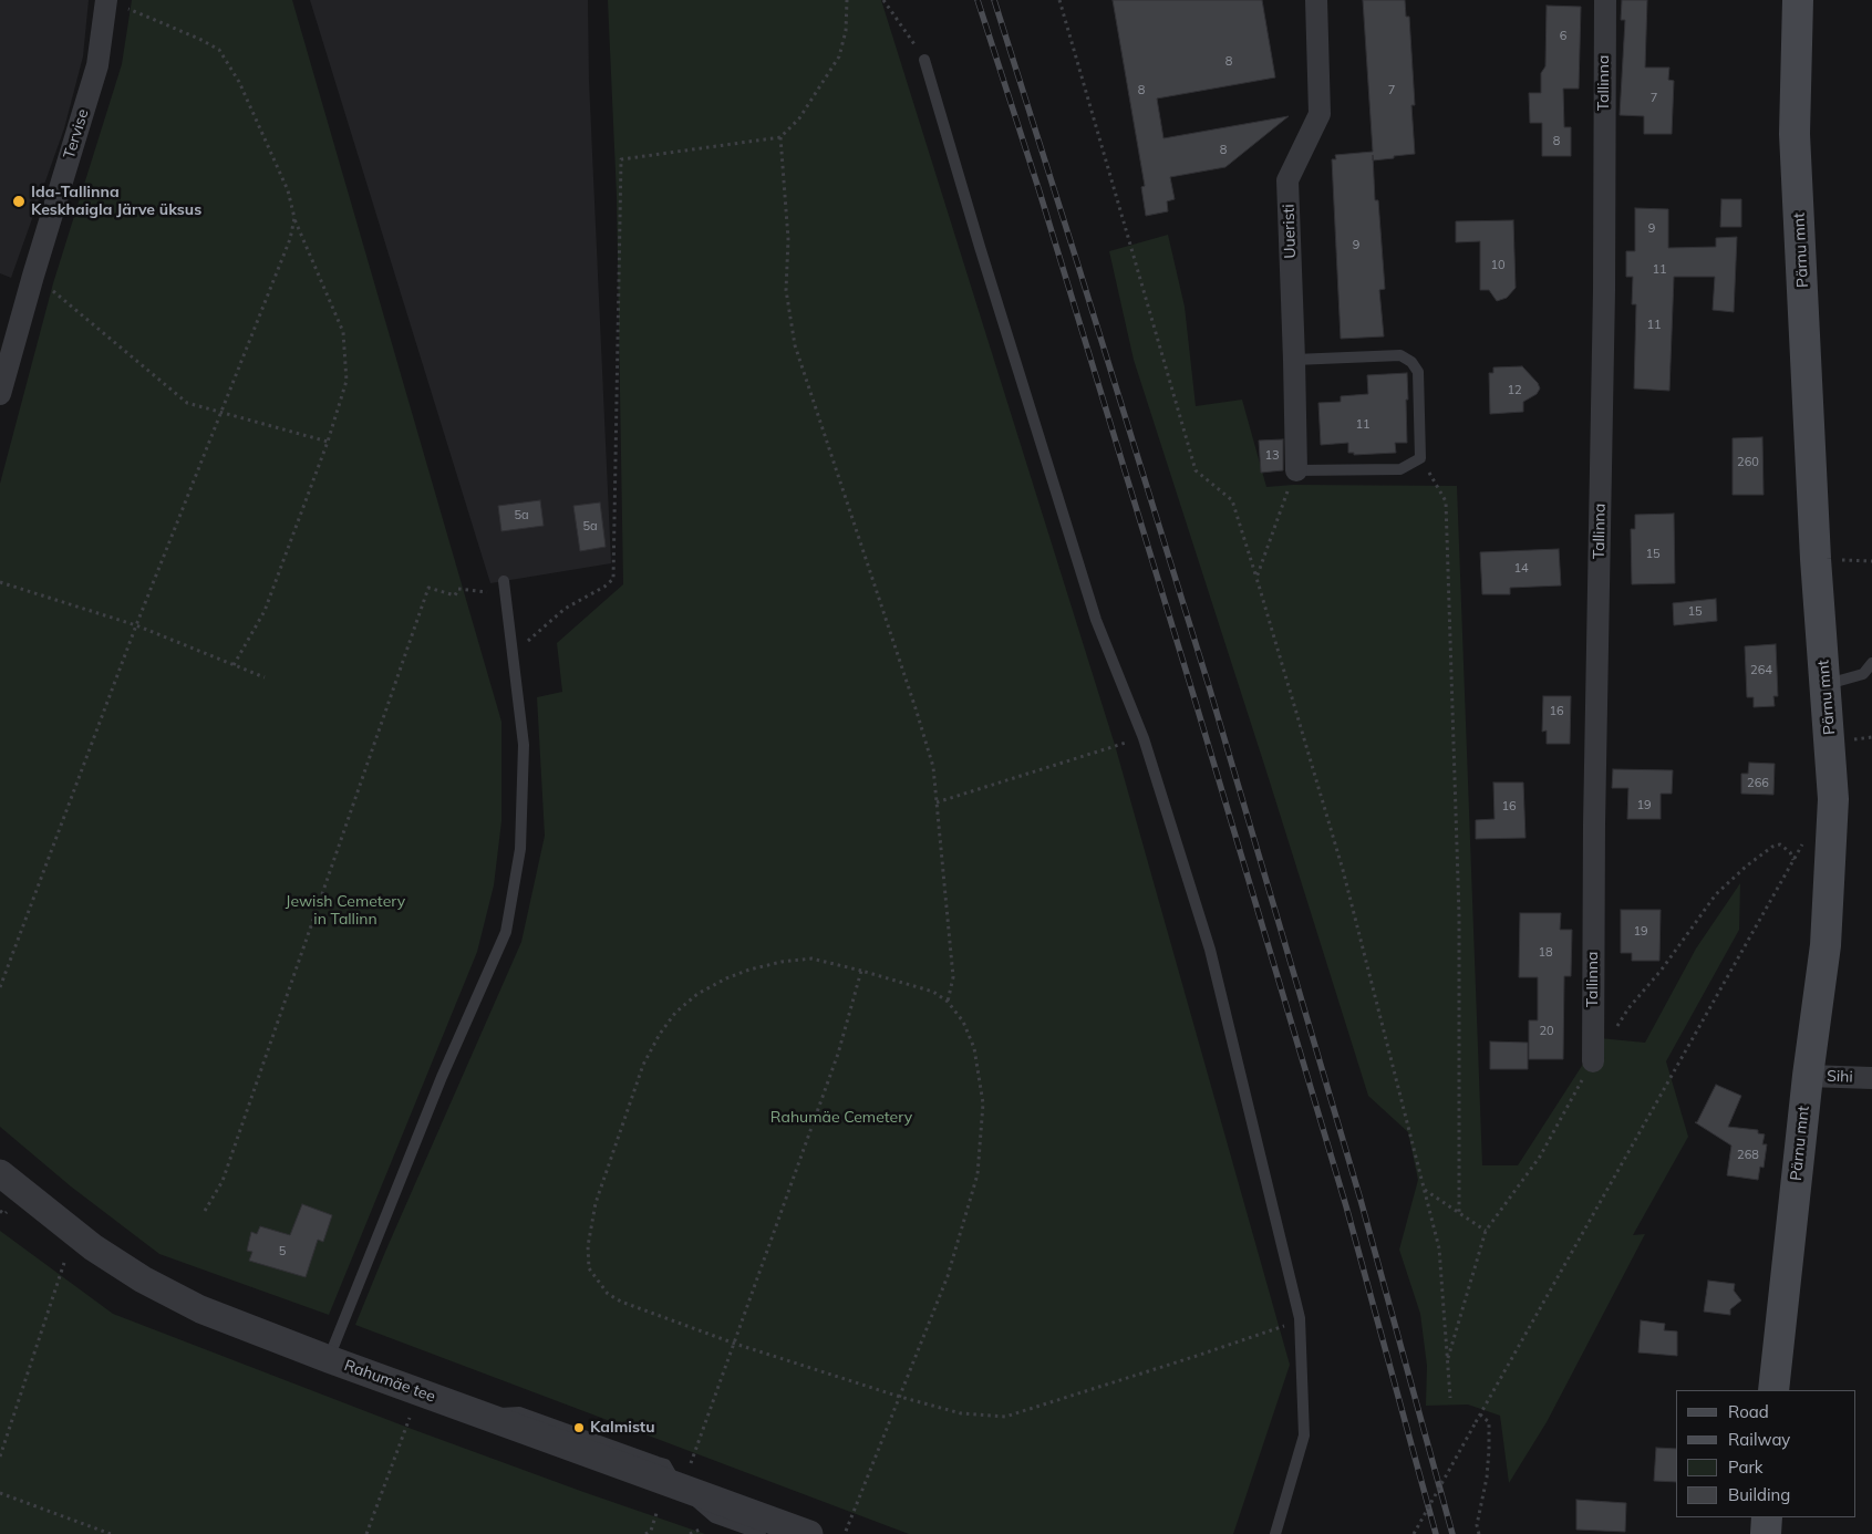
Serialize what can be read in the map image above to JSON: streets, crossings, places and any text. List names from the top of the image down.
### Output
{
  "streets": {
    "main road": ["Pärnu mnt"],
    "street": [
      "Tallinna",
      "Tervise",
      "Uueristi",
      "Sihi",
      "Rahumäe tee"
    ]
  },
  "crossings": [
    ["Pärnu mnt", "Sihi"]
  ],
  "parks": ["Jewish Cemetery in Tallinn", "Rahumäe Cemetery"],
  "places": ["Ida-Tallinna Keskhaigla Järve üksus", "Kalmistu"],
  "house_numbers": [
    "6",
    "8",
    "8",
    "7",
    "7",
    "8",
    "8",
    "9",
    "9",
    "10",
    "11",
    "11",
    "12",
    "11",
    "13",
    "260",
    "5a",
    "5a",
    "15",
    "14",
    "15",
    "264",
    "16",
    "266",
    "19",
    "16",
    "19",
    "18",
    "20",
    "268",
    "5"
  ],
  "legend": [
    "Road",
    "Railway",
    "Park",
    "Building"
  ]
}
